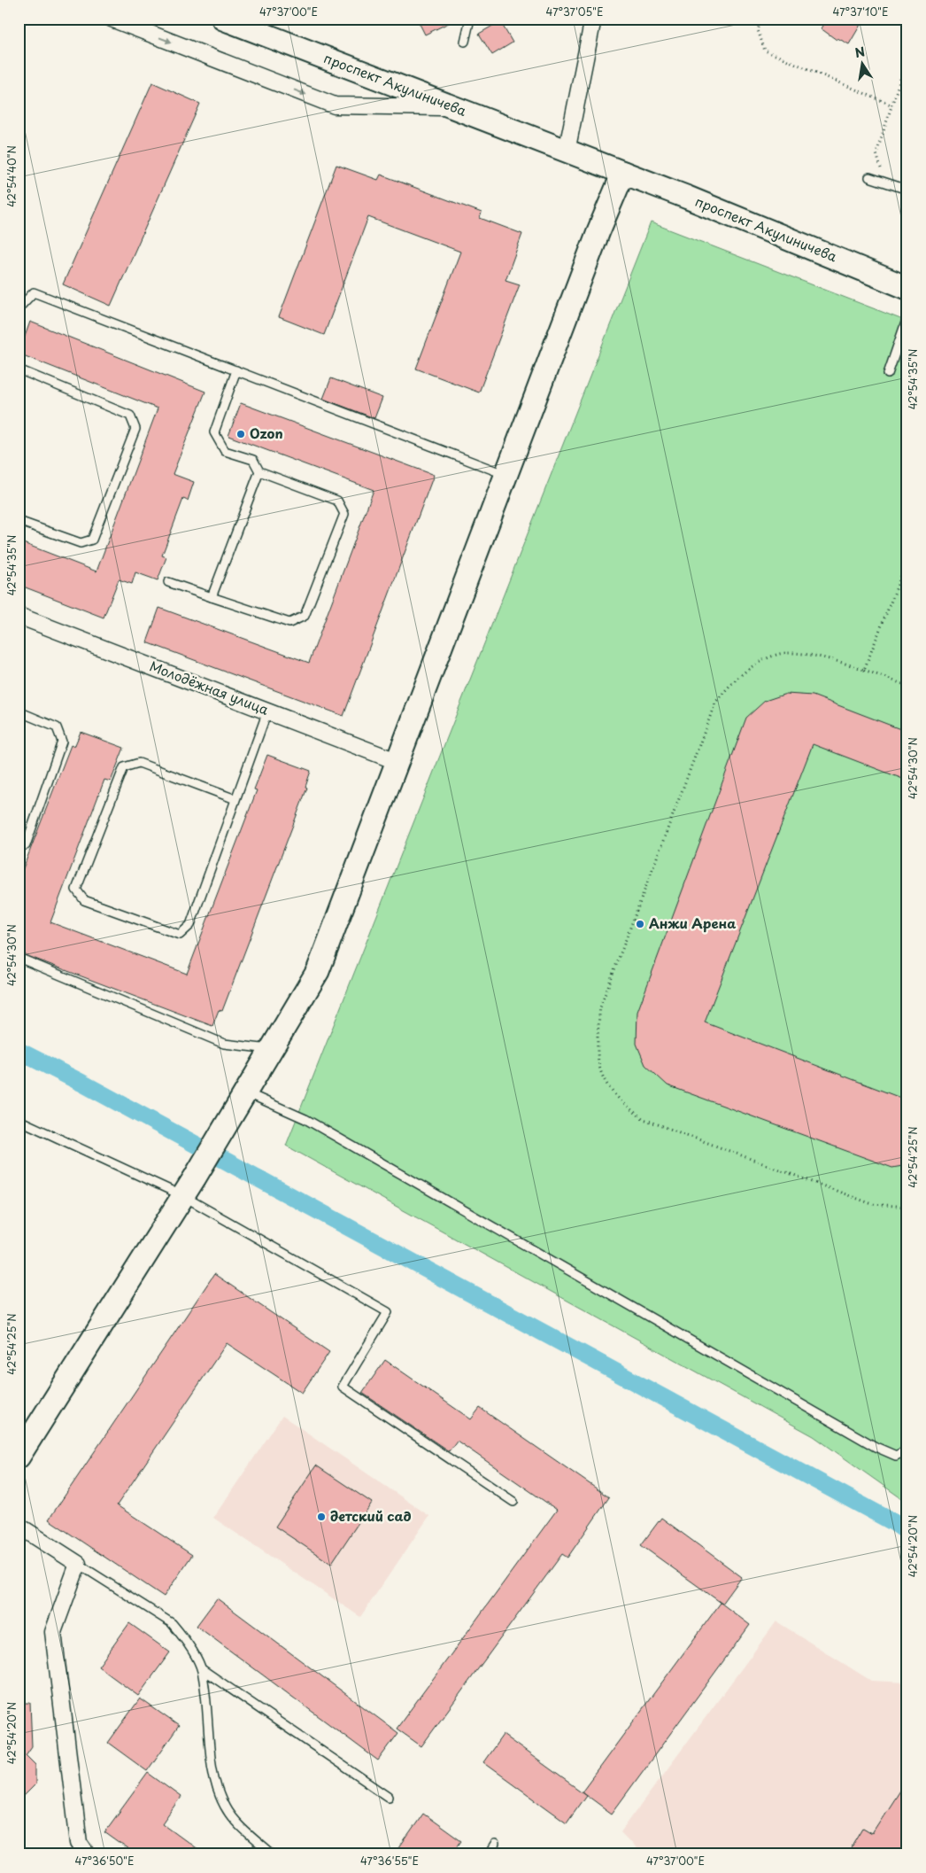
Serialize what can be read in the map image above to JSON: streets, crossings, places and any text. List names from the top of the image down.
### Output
{
  "streets": {
    "street": ["проспект Акулиничева", "Молодёжная улица"]
  },
  "places": ["Ozon", "Анжи Арена", "детский сад"],
  "north": "top",
  "coordinates": [
    "47°37'00\"E",
    "47°37'05\"E",
    "47°37'10\"E",
    "42°54'40\"N",
    "42°54'35\"N",
    "42°54'30\"N",
    "42°54'25\"N",
    "42°54'20\"N",
    "47°36'50\"E",
    "47°36'55\"E"
  ]
}
